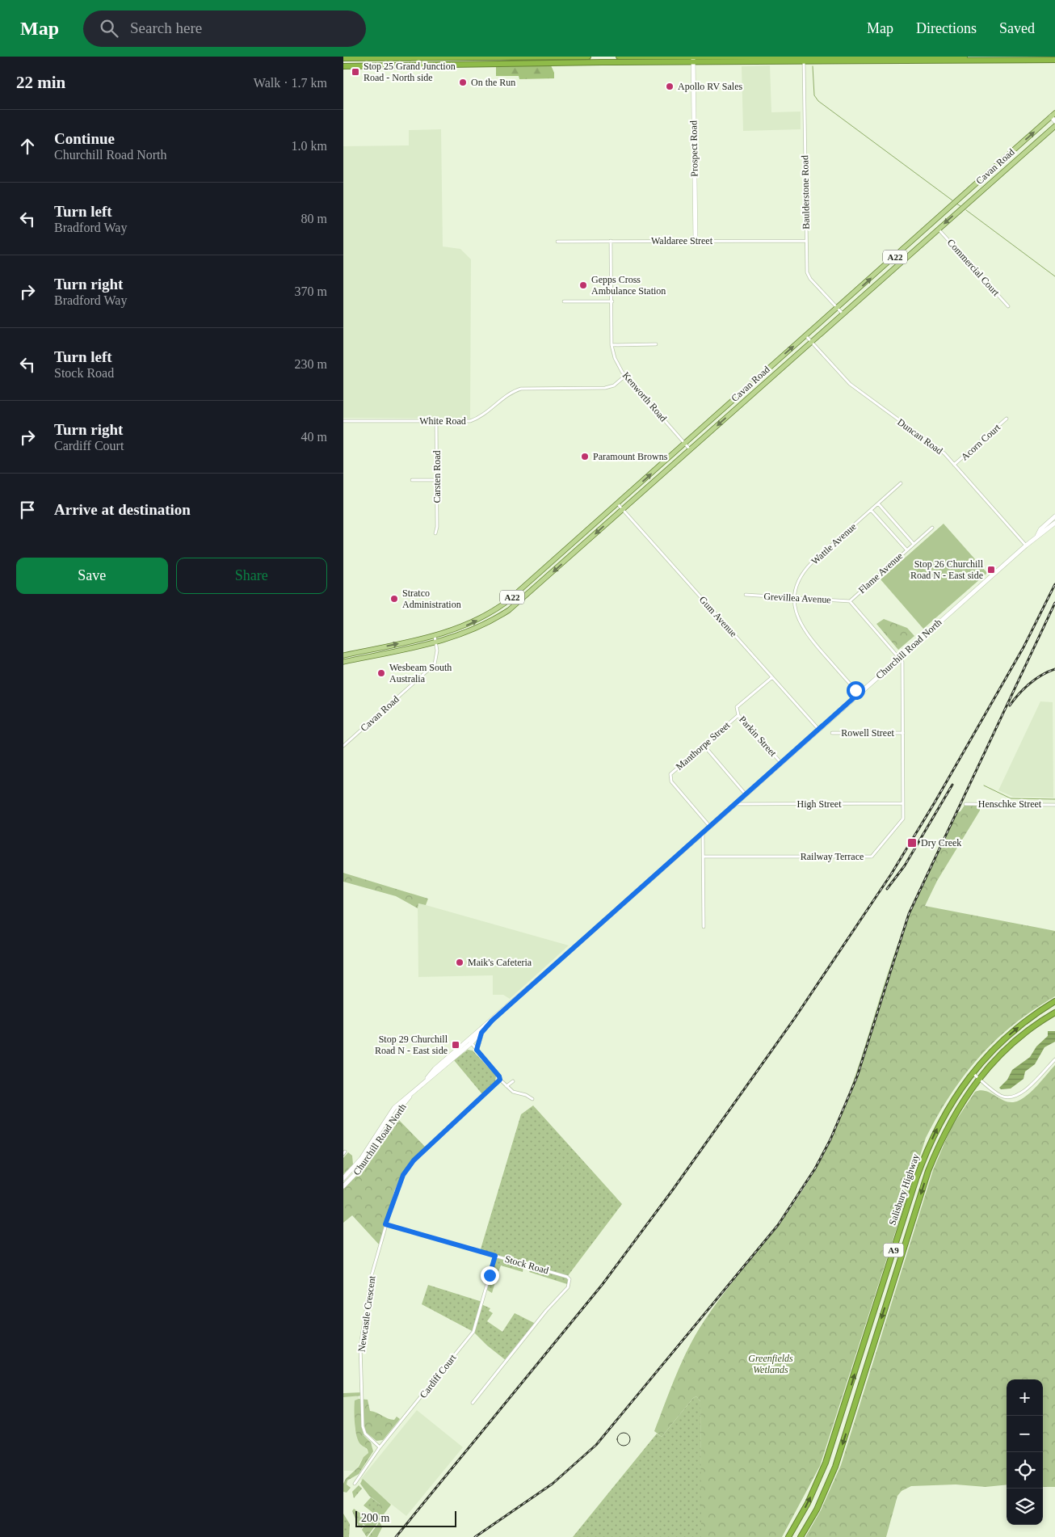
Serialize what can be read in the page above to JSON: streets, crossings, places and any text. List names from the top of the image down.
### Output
{
  "streets": {
    "highway": ["Salisbury Highway", "A9"],
    "main road": ["Cavan Road", "A22"],
    "street": [
      "Prospect Road",
      "Baulderstone Road",
      "Waldaree Street",
      "Commercial Court",
      "Kenworth Road",
      "White Road",
      "Duncan Road",
      "Acorn Court",
      "Carsten Road",
      "Wattle Avenue",
      "Flame Avenue",
      "Grevillea Avenue",
      "Gum Avenue",
      "Churchill Road North",
      "Rowell Street",
      "Parkin Street",
      "Manthorpe Street",
      "High Street",
      "Henschke Street",
      "Railway Terrace",
      "Stock Road",
      "Newcastle Crescent",
      "Cardiff Court"
    ]
  },
  "crossings": [
    ["Prospect Road", "Waldaree Street"],
    ["Cavan Road", "Baulderstone Road"],
    ["Cavan Road", "Commercial Court"],
    ["Cavan Road", "Kenworth Road"],
    ["Cavan Road", "Duncan Road"],
    ["Cavan Road", "Gum Avenue"],
    ["Baulderstone Road", "Waldaree Street"],
    ["Waldaree Street", "Kenworth Road"],
    ["Kenworth Road", "White Road"],
    ["White Road", "Carsten Road"],
    ["Duncan Road", "Acorn Court"],
    ["Duncan Road", "Churchill Road North"],
    ["Wattle Avenue", "Grevillea Avenue"],
    ["Wattle Avenue", "Churchill Road North"],
    ["Flame Avenue", "Grevillea Avenue"],
    ["Flame Avenue", "Churchill Road North"],
    ["Flame Avenue", "Railway Terrace"],
    ["Gum Avenue", "Churchill Road North"],
    ["Gum Avenue", "Parkin Street"],
    ["Churchill Road North", "Parkin Street"],
    ["Churchill Road North", "Manthorpe Street"],
    ["Churchill Road North", "High Street"],
    ["Churchill Road North", "Railway Terrace"],
    ["Rowell Street", "Railway Terrace"],
    ["Parkin Street", "Manthorpe Street"],
    ["High Street", "Railway Terrace"],
    ["Stock Road", "Newcastle Crescent"],
    ["Stock Road", "Cardiff Court"],
    ["Newcastle Crescent", "Cardiff Court"]
  ],
  "parks": ["Greenfields Wetlands"],
  "places": {
    "transit": [
      "Stop 25 Grand Junction Road - North side",
      "Stop 26 Churchill Road N - East side",
      "Dry Creek",
      "Stop 29 Churchill Road N - East side"
    ],
    "other": [
      "On the Run",
      "Apollo RV Sales",
      "Gepps Cross Ambulance Station",
      "Paramount Browns",
      "Stratco Administration",
      "Wesbeam South Australia",
      "Maik's Cafeteria"
    ]
  },
  "scale_bar": "200 m",
  "page": {
    "header": "Map",
    "search": "Search here",
    "nav": ["Map", "Directions", "Saved"],
    "heading": ["22 min", "Walk · 1.7 km"],
    "list": [
      ["Continue", "Churchill Road North", "1.0 km"],
      ["Turn left", "Bradford Way", "80 m"],
      ["Turn right", "Bradford Way", "370 m"],
      ["Turn left", "Stock Road", "230 m"],
      ["Turn right", "Cardiff Court", "40 m"],
      "Arrive at destination"
    ],
    "buttons": ["Save", "Share"],
    "map_buttons": ["+", "−"],
    "scale": "200 m"
  }
}
